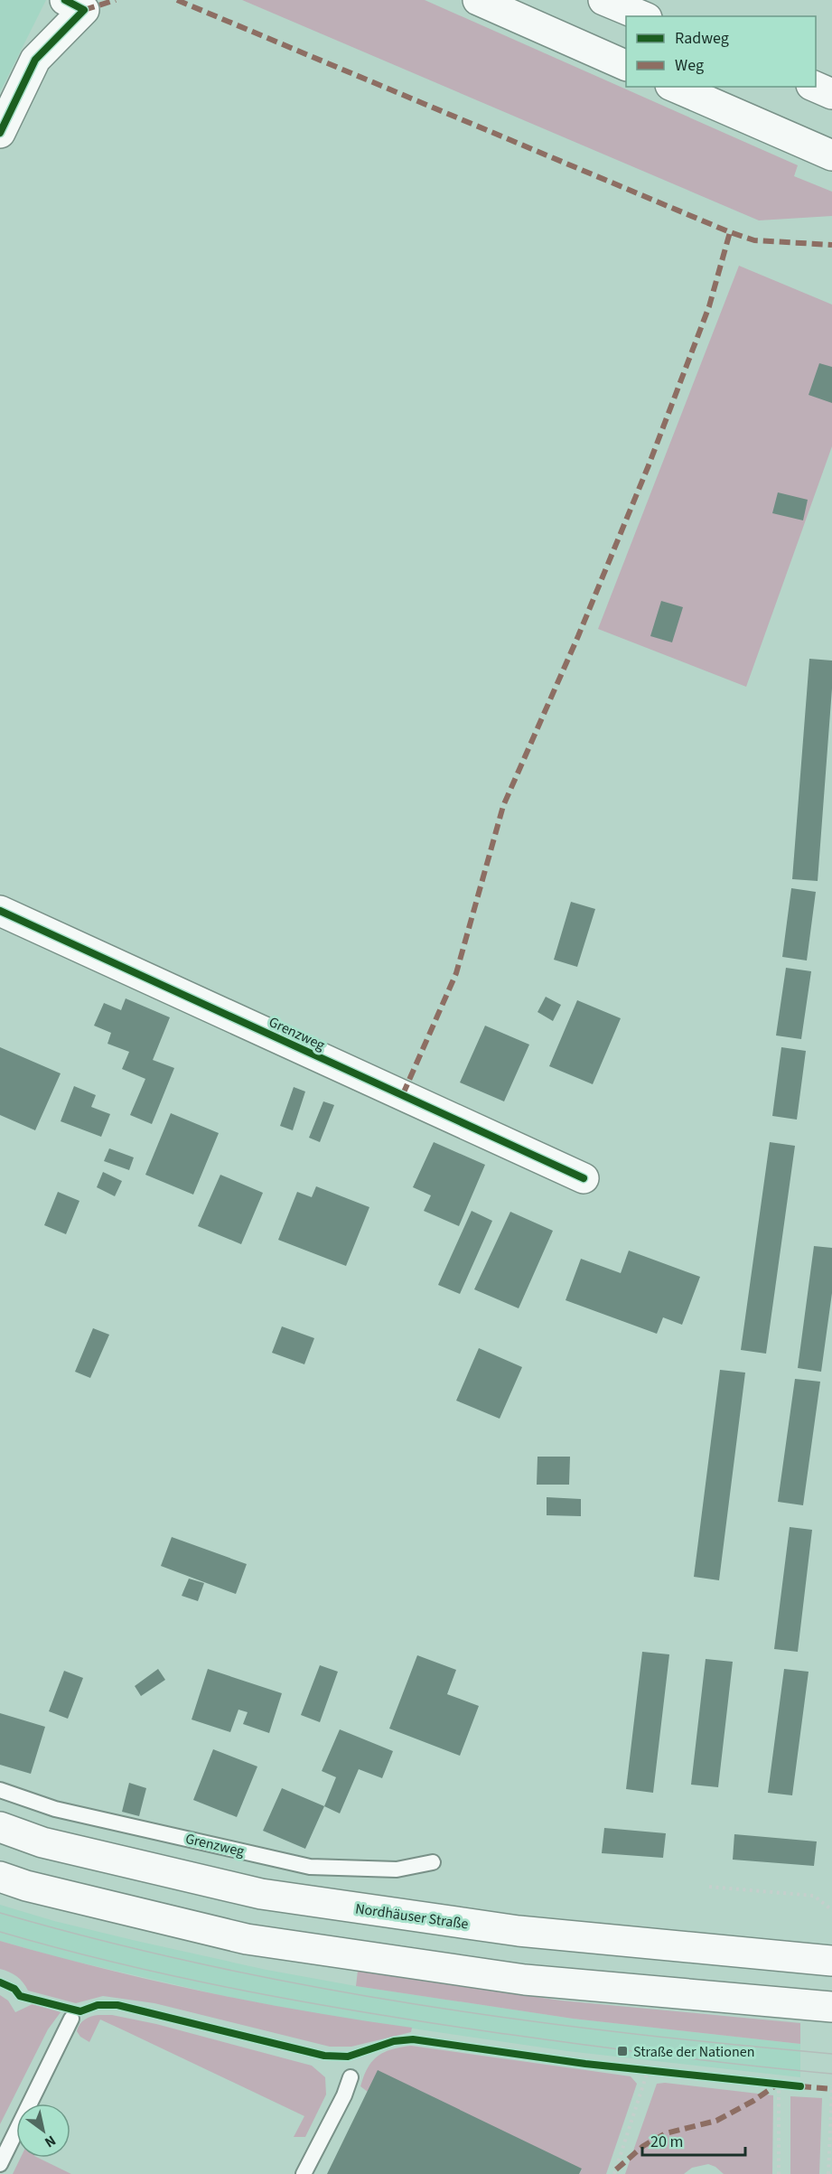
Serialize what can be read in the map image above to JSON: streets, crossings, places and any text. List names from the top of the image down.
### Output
{
  "streets": {
    "main road": ["Grenzweg", "Nordhäuser Straße"]
  },
  "places": {
    "transit": ["Straße der Nationen"]
  },
  "legend": ["Radweg", "Weg"],
  "scale_bar": "20 m",
  "north": "bottom right"
}
